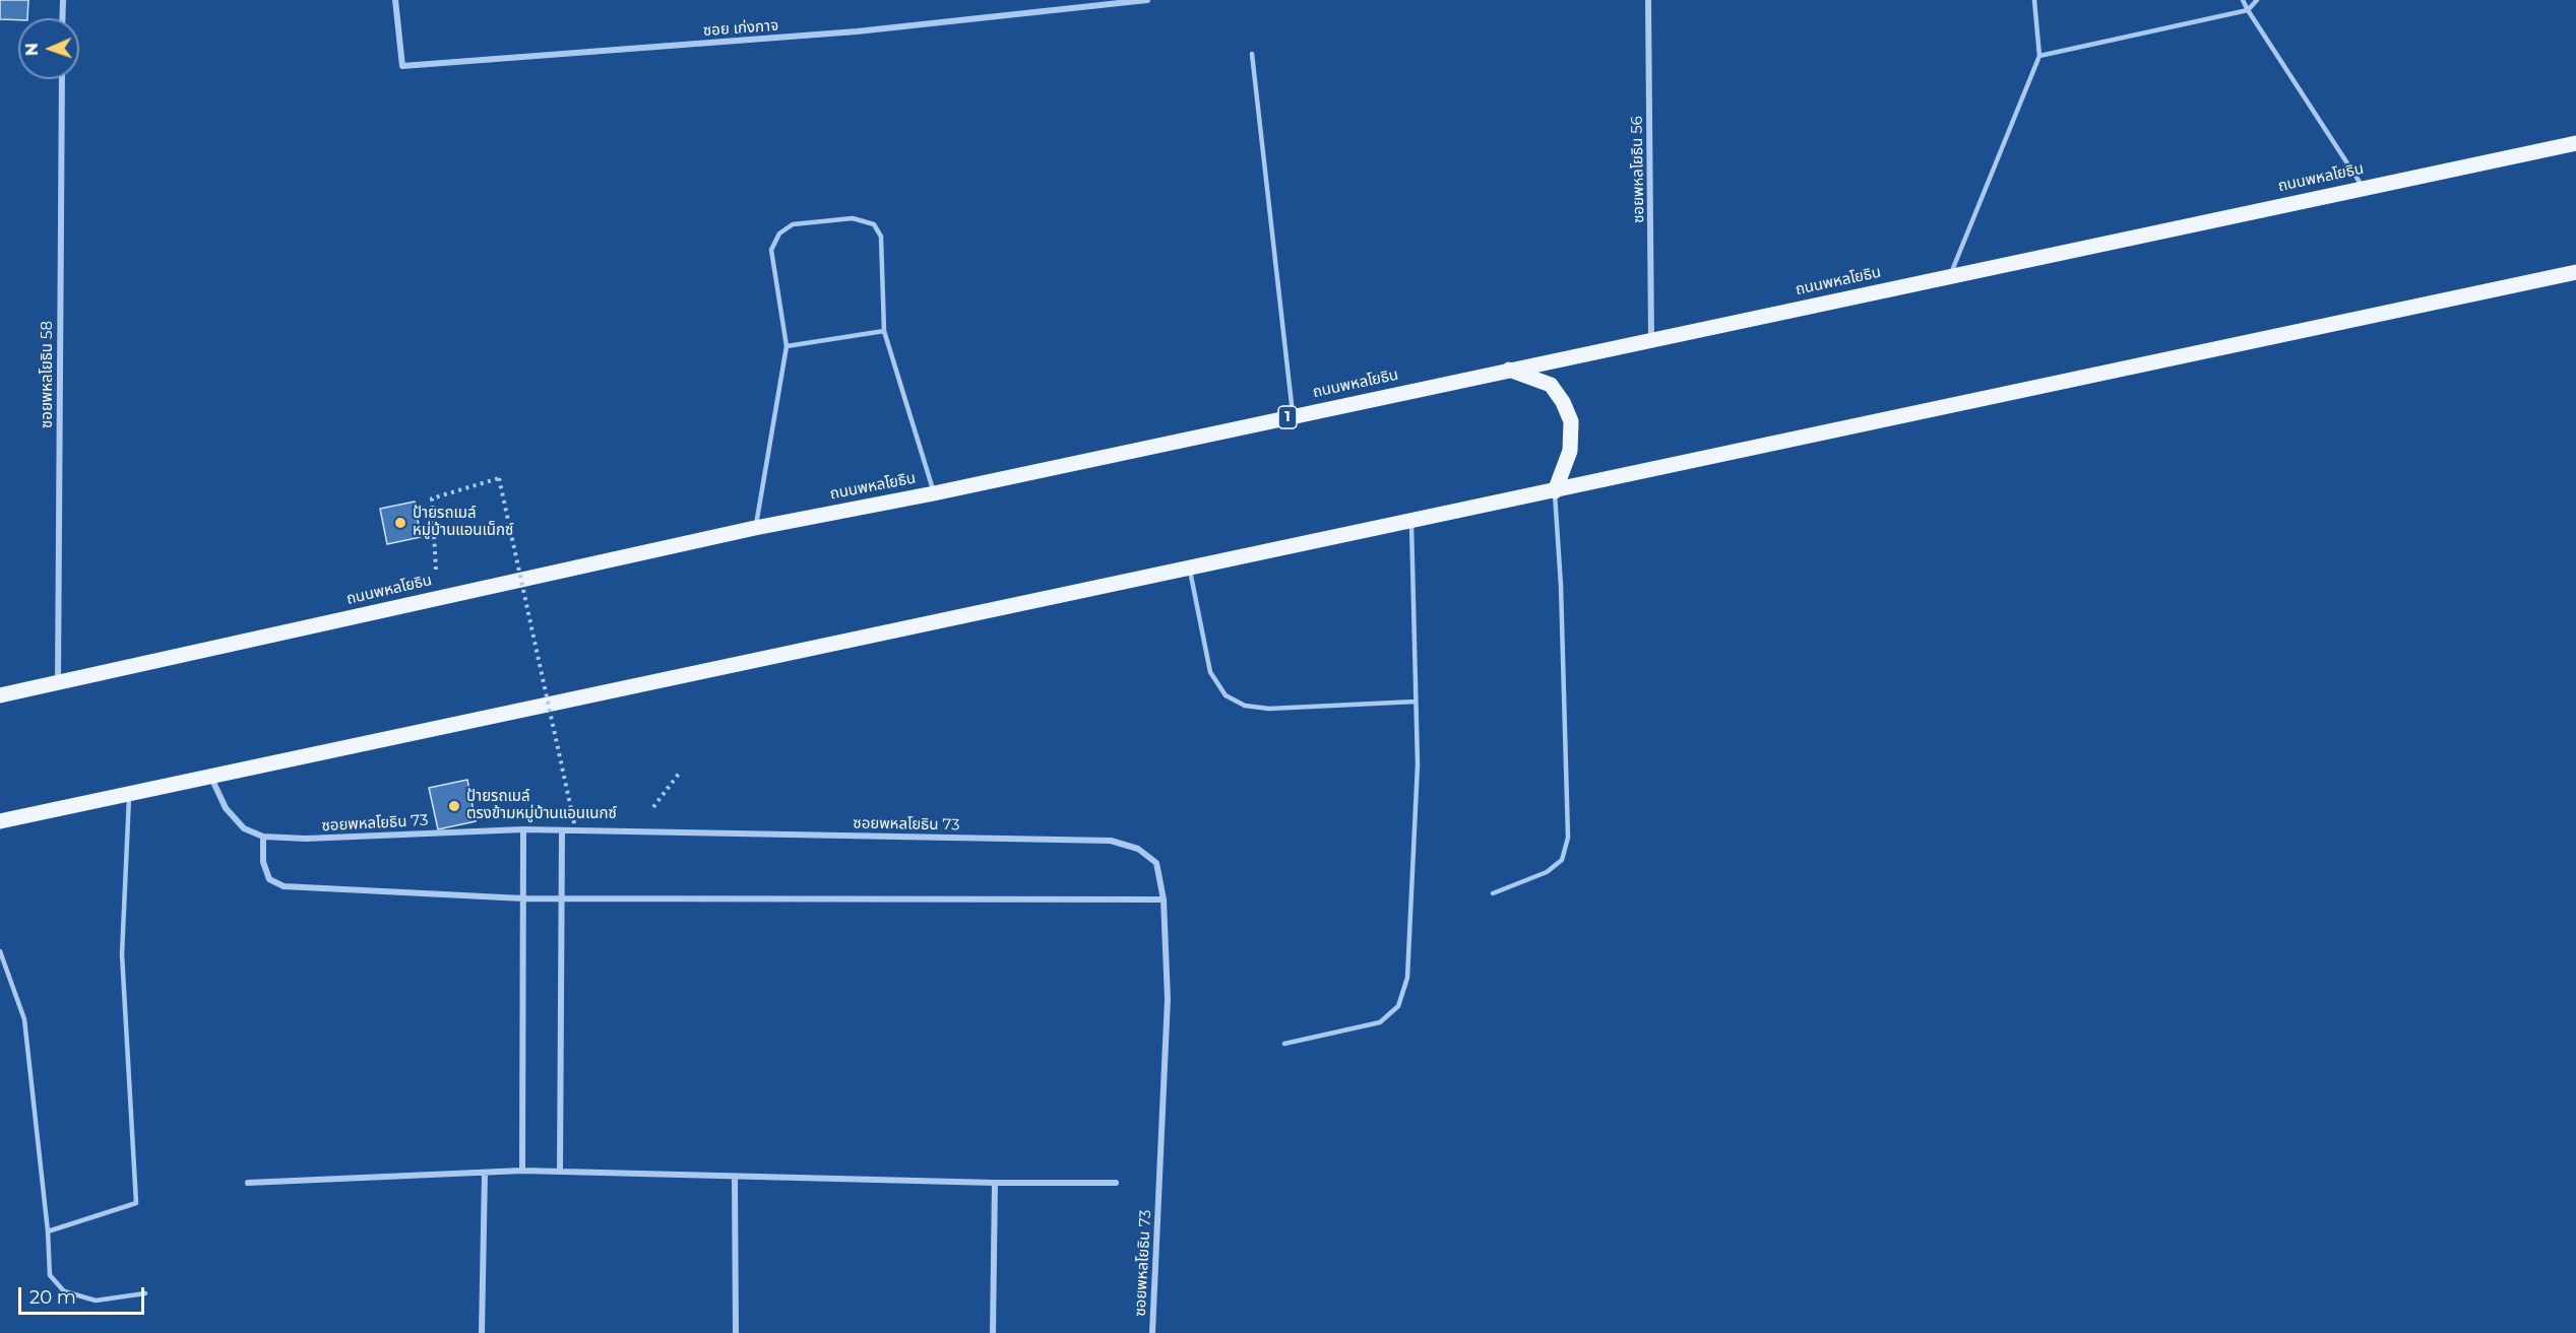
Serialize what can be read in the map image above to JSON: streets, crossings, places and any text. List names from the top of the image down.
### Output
{
  "streets": {
    "main road": ["ถนนพหลโยธิน", "1"],
    "street": [
      "ซอย เก่งกาจ",
      "ซอยพหลโยธิน 56",
      "ซอยพหลโยธิน 58",
      "ซอยพหลโยธิน 73"
    ]
  },
  "crossings": [
    ["ซอยพหลโยธิน 56", "ถนนพหลโยธิน"],
    ["ถนนพหลโยธิน", "ซอยพหลโยธิน 58"]
  ],
  "places": ["ป้ายรถเมล์ หมู่บ้านแอนเน็กซ์", "ป้ายรถเมล์ ตรงข้ามหมู่บ้านแอนเนกซ์"],
  "scale_bar": "20 m",
  "north": "left"
}
